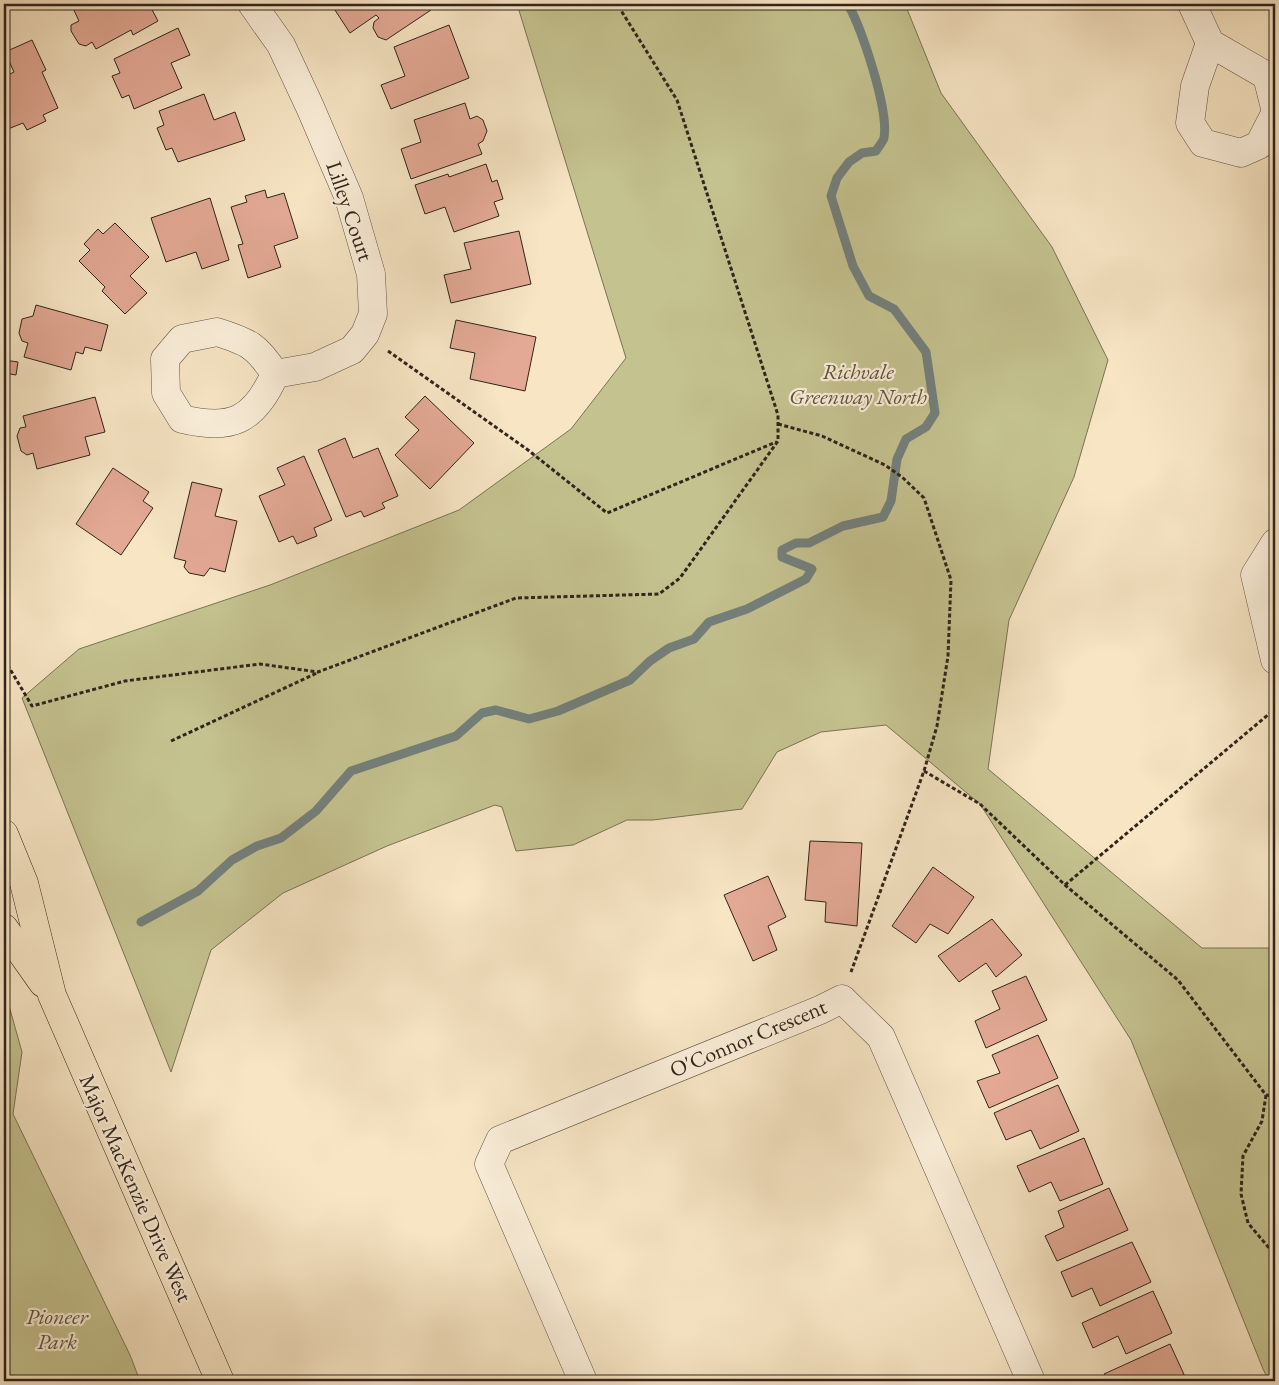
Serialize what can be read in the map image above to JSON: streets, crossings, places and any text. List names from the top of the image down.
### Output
{
  "streets": {
    "main road": ["Major MacKenzie Drive West"],
    "street": ["Lilley Court", "O'Connor Crescent"]
  },
  "parks": ["Richvale Greenway North", "Pioneer Park"]
}
